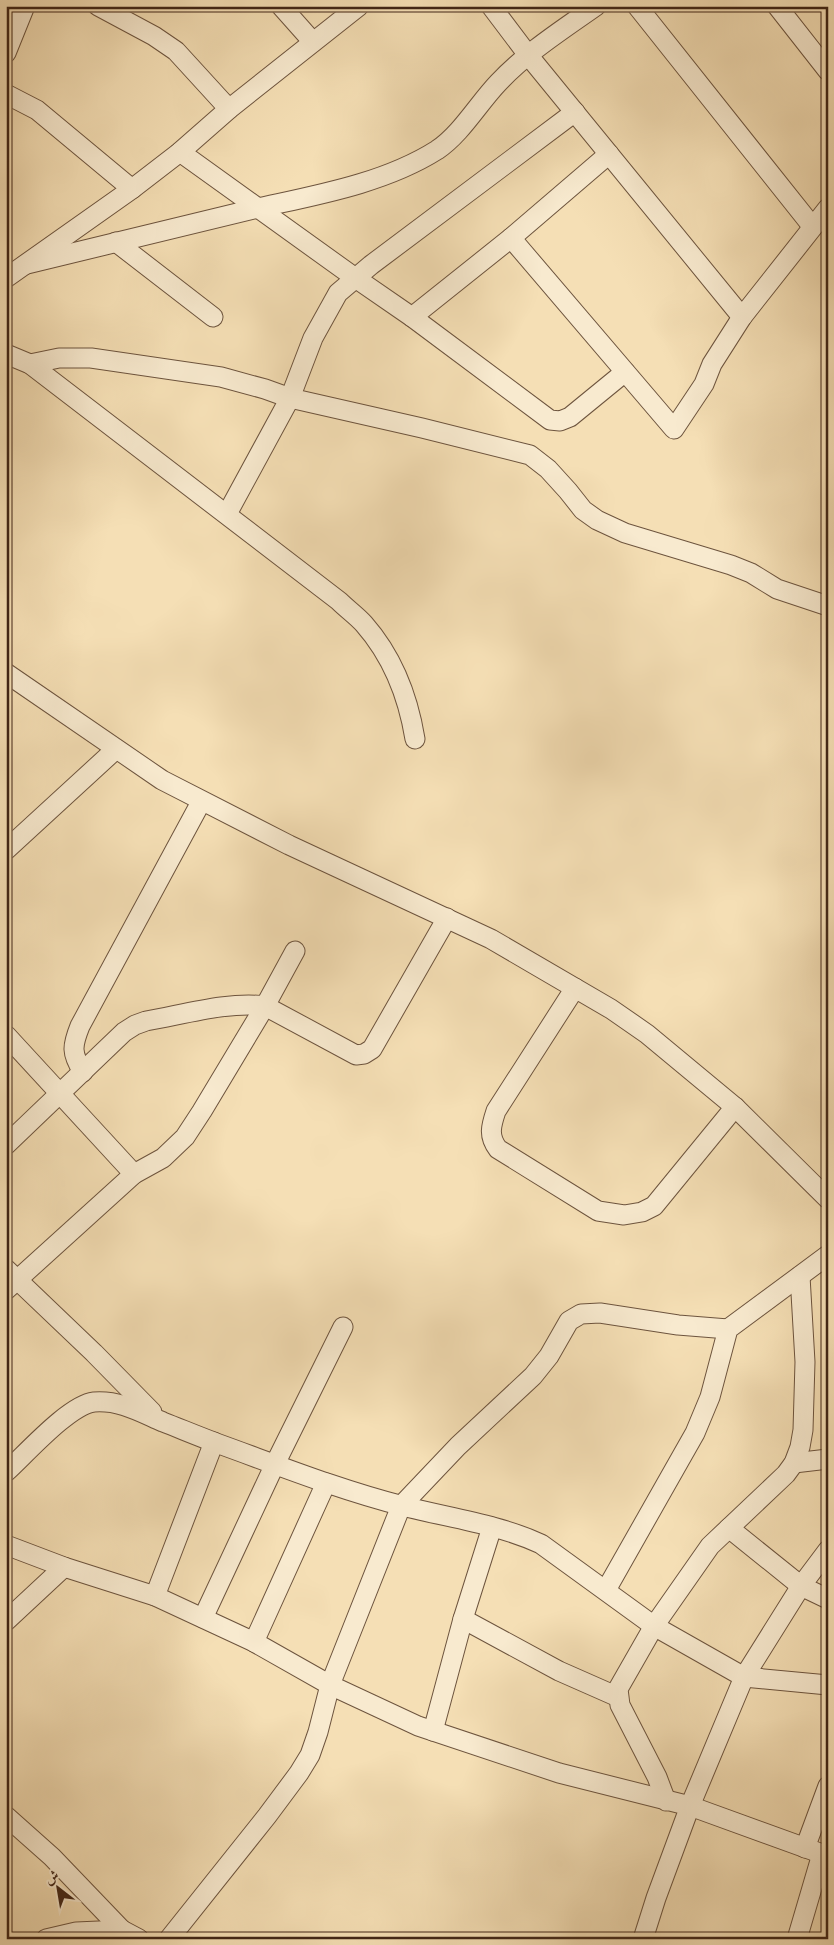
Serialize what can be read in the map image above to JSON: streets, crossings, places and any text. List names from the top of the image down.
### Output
{
  "north": "top left"
}
